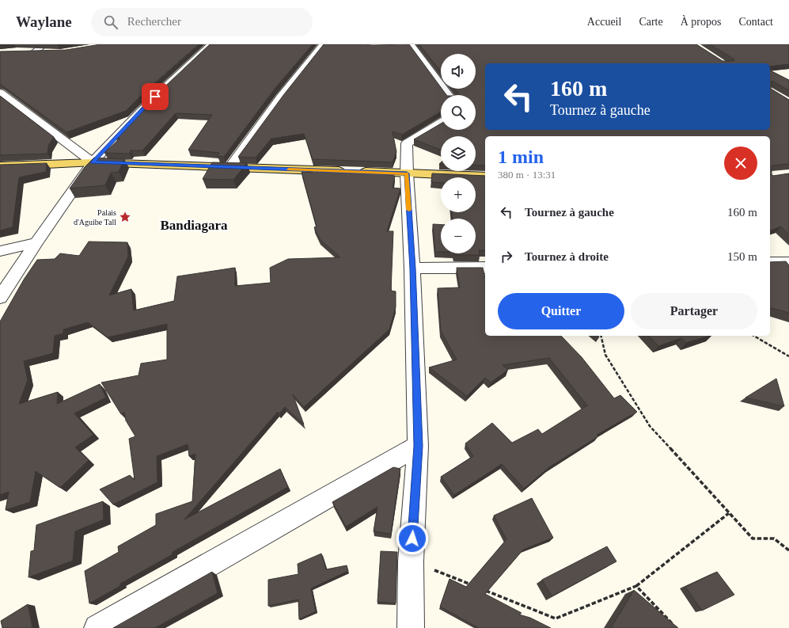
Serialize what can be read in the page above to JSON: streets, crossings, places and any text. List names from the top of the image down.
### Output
{
  "districts": ["Bandiagara"],
  "places": {
    "place": ["Palais d'Aguibe Tall"]
  },
  "page": {
    "header": "Waylane",
    "search": "Rechercher",
    "nav": [
      "Accueil",
      "Carte",
      "À propos",
      "Contact"
    ],
    "map_buttons": ["+", "−"],
    "turn": ["160 m", "Tournez à gauche"],
    "heading": ["1 min", "380 m · 13:31"],
    "list": [
      {
        "name": "Tournez à gauche",
        "value": "160 m"
      },
      {
        "name": "Tournez à droite",
        "value": "150 m"
      }
    ],
    "buttons": ["Quitter", "Partager"]
  }
}
